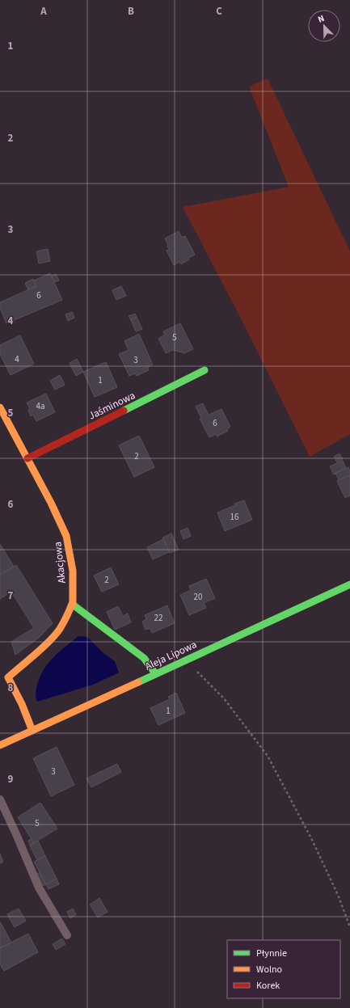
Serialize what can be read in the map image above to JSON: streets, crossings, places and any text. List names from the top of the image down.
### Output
{
  "streets": {
    "street": ["Jaśminowa", "Akacjowa", "Aleja Lipowa"]
  },
  "crossings": [
    ["Jaśminowa", "Akacjowa"]
  ],
  "house_numbers": [
    "6",
    "5",
    "4",
    "3",
    "1",
    "4a",
    "6",
    "2",
    "16",
    "2",
    "20",
    "22",
    "1",
    "3",
    "5"
  ],
  "legend": ["Płynnie", "Wolno", "Korek"],
  "north": "top left",
  "grid": {
    "columns": ["A", "B", "C"],
    "rows": [
      "1",
      "2",
      "3",
      "4",
      "5",
      "6",
      "7",
      "8",
      "9"
    ]
  }
}
